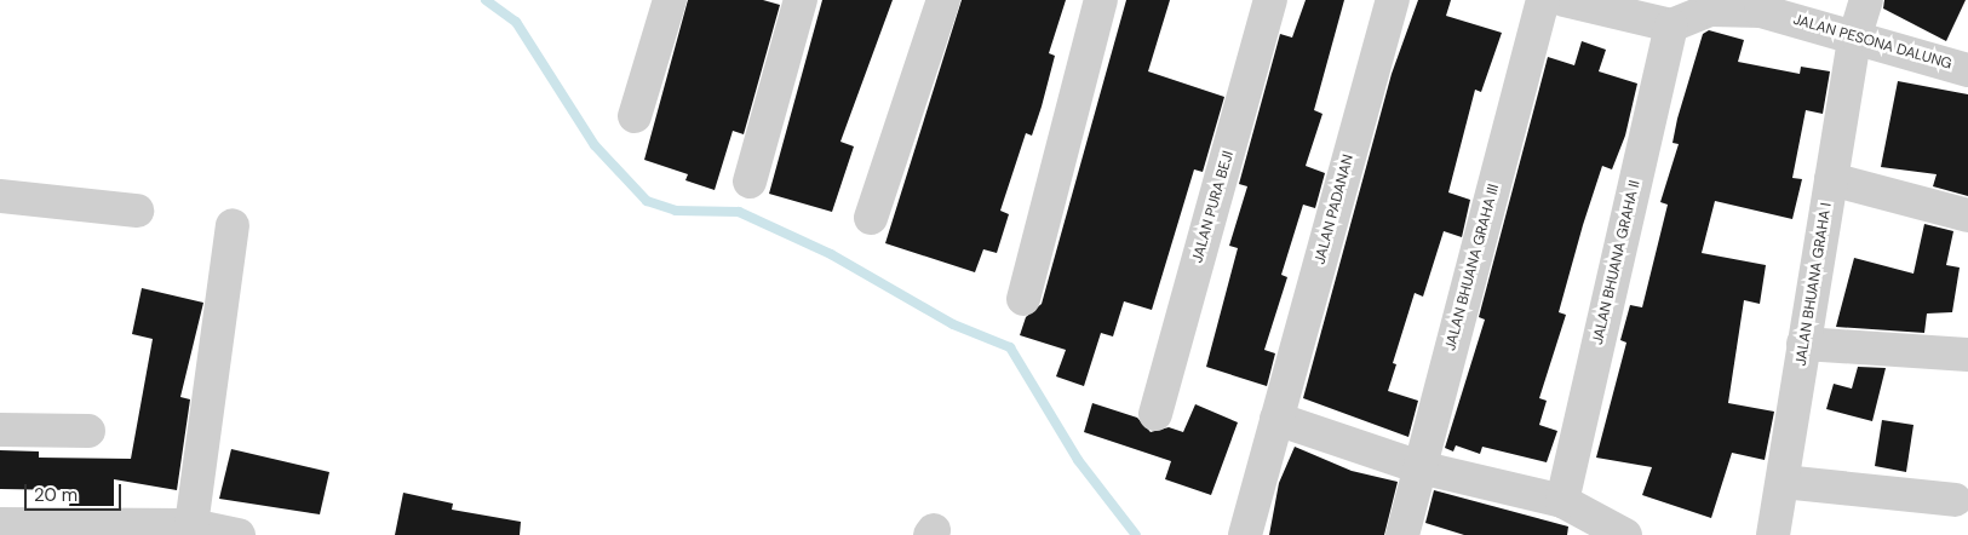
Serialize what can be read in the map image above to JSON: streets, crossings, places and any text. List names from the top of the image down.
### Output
{
  "streets": {
    "street": [
      "JALAN PESONA DALUNG",
      "JALAN PURA BEJI",
      "JALAN PADANAN",
      "JALAN BHUANA GRAHA II",
      "JALAN BHUANA GRAHA III",
      "JALAN BHUANA GRAHA I"
    ]
  },
  "crossings": [
    ["JALAN PESONA DALUNG", "JALAN BHUANA GRAHA II"],
    ["JALAN PESONA DALUNG", "JALAN BHUANA GRAHA I"]
  ],
  "scale_bar": "20 m"
}
